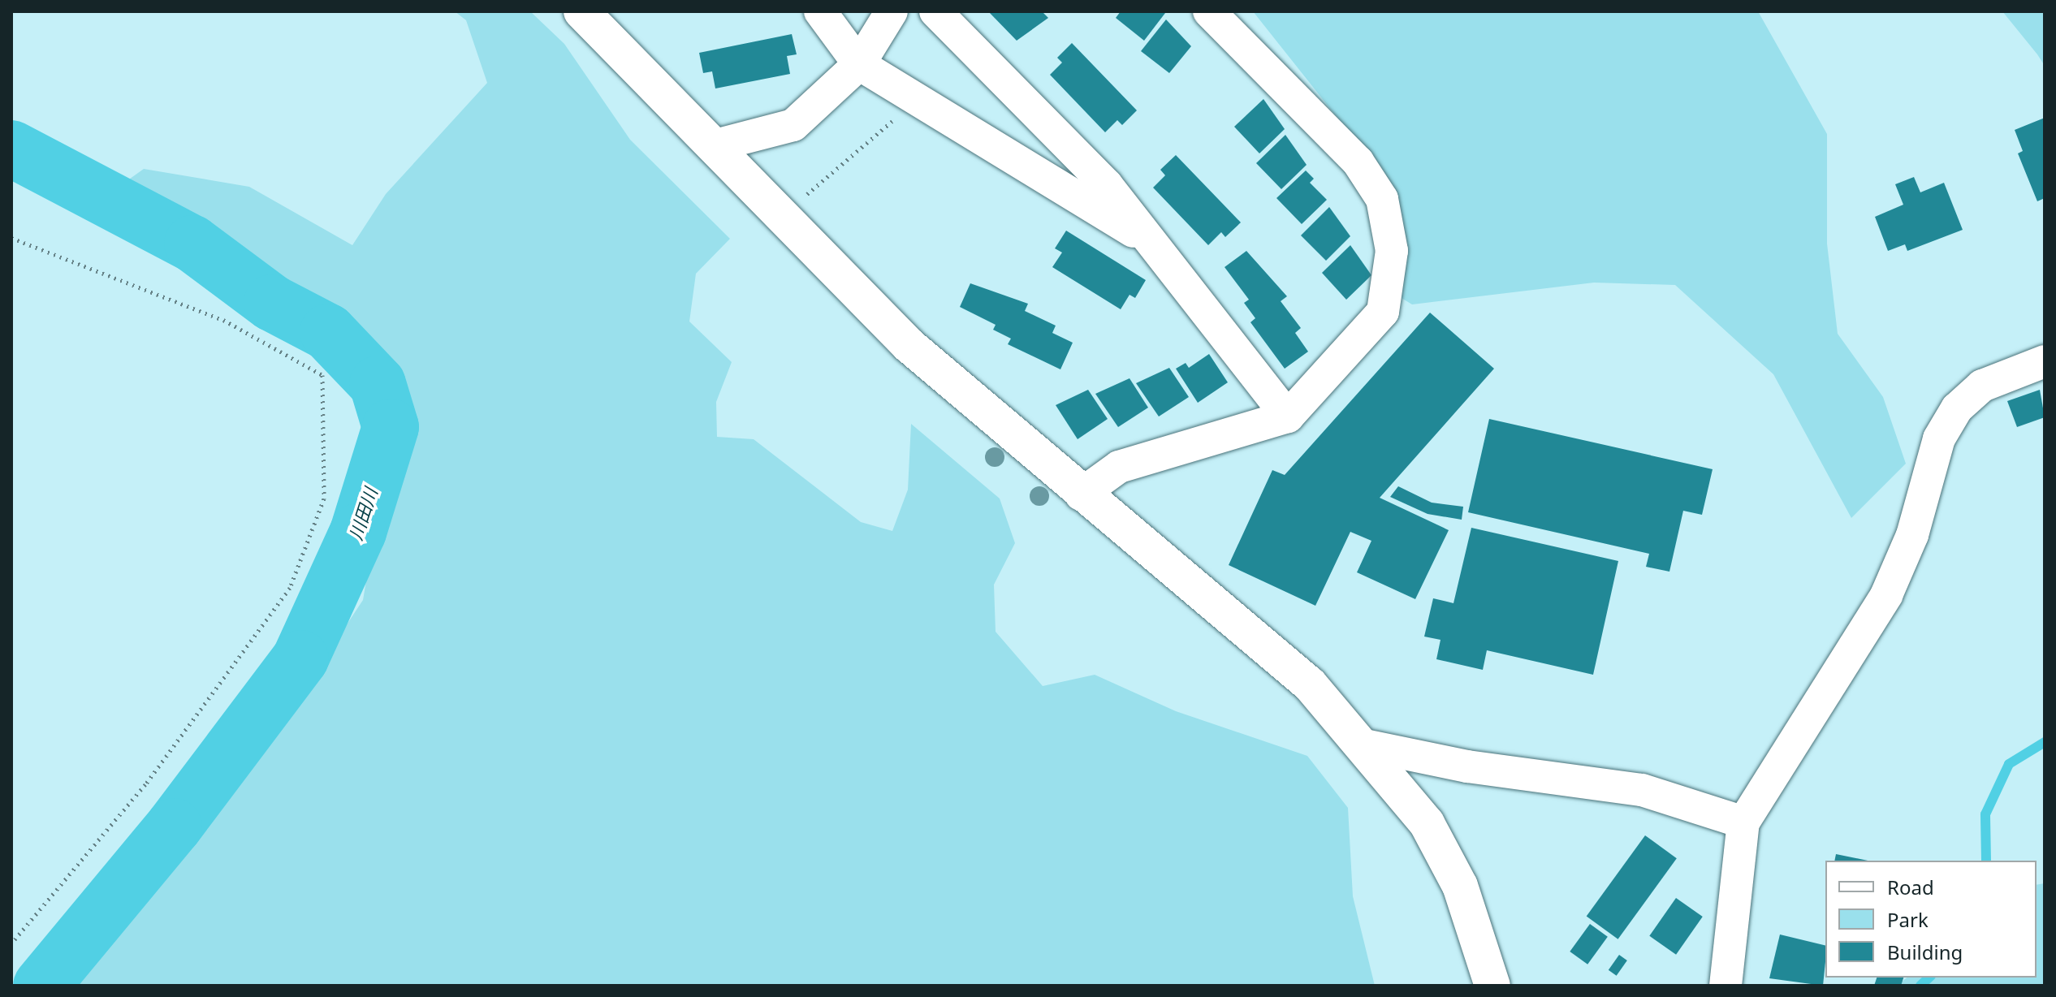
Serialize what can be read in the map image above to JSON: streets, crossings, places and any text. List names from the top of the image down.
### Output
{
  "water": ["川田川"],
  "legend": ["Road", "Park", "Building"]
}
